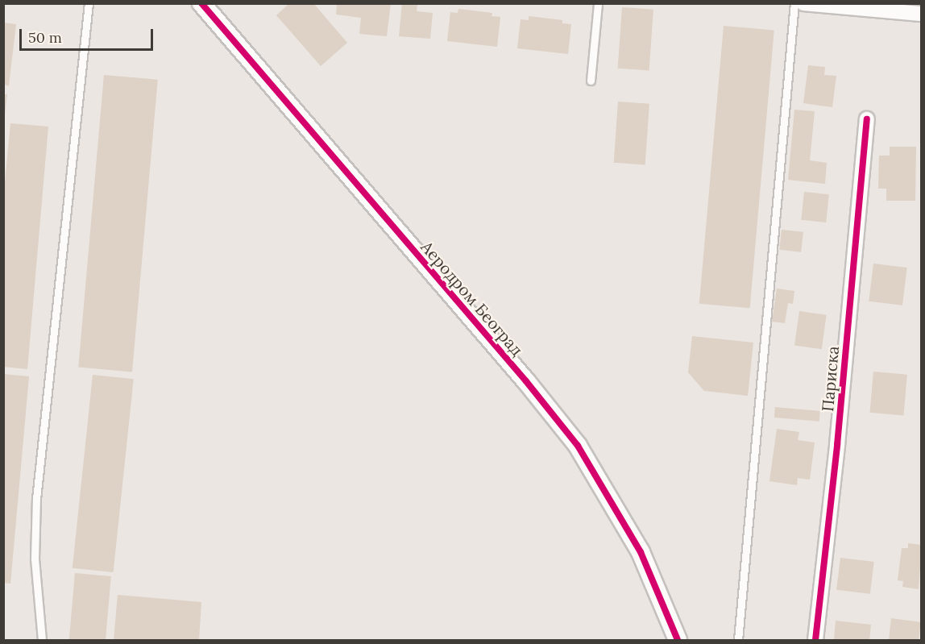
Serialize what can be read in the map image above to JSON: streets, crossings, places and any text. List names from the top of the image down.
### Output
{
  "streets": {
    "street": ["Аеродром Београд", "Париска"]
  },
  "scale_bar": "50 m"
}
